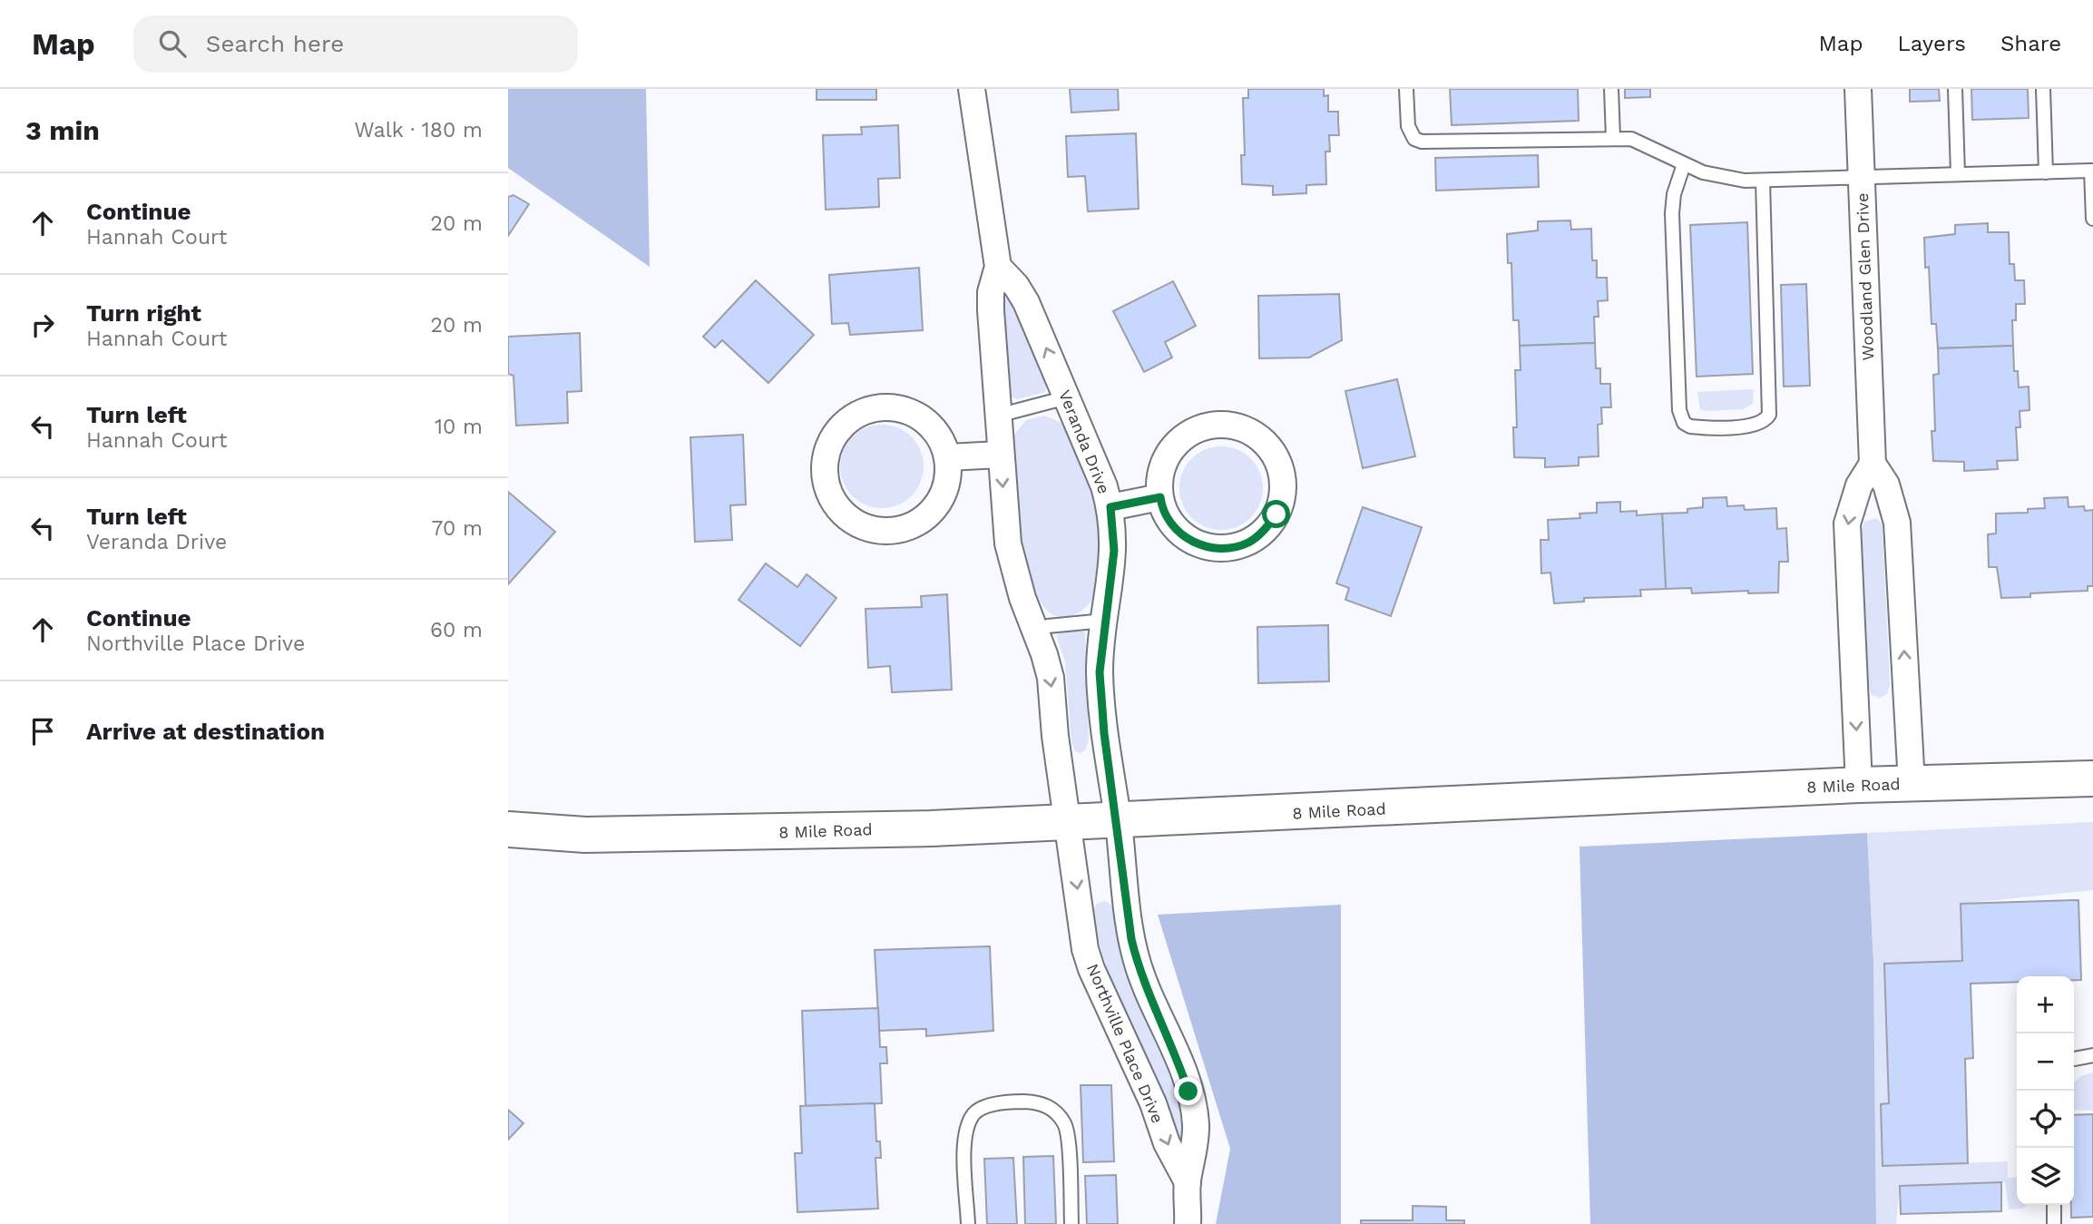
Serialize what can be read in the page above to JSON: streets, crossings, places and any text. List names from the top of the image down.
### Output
{
  "streets": {
    "main road": ["8 Mile Road"],
    "street": ["Woodland Glen Drive", "Veranda Drive", "Northville Place Drive"]
  },
  "crossings": [
    ["Woodland Glen Drive", "8 Mile Road"],
    ["Veranda Drive", "8 Mile Road"],
    ["Veranda Drive", "Northville Place Drive"],
    ["8 Mile Road", "Northville Place Drive"]
  ],
  "page": {
    "header": "Map",
    "search": "Search here",
    "nav": ["Map", "Layers", "Share"],
    "heading": ["3 min", "Walk · 180 m"],
    "list": [
      ["Continue", "Hannah Court", "20 m"],
      ["Turn right", "Hannah Court", "20 m"],
      ["Turn left", "Hannah Court", "10 m"],
      ["Turn left", "Veranda Drive", "70 m"],
      ["Continue", "Northville Place Drive", "60 m"],
      "Arrive at destination"
    ],
    "map_buttons": ["+", "−"]
  }
}
